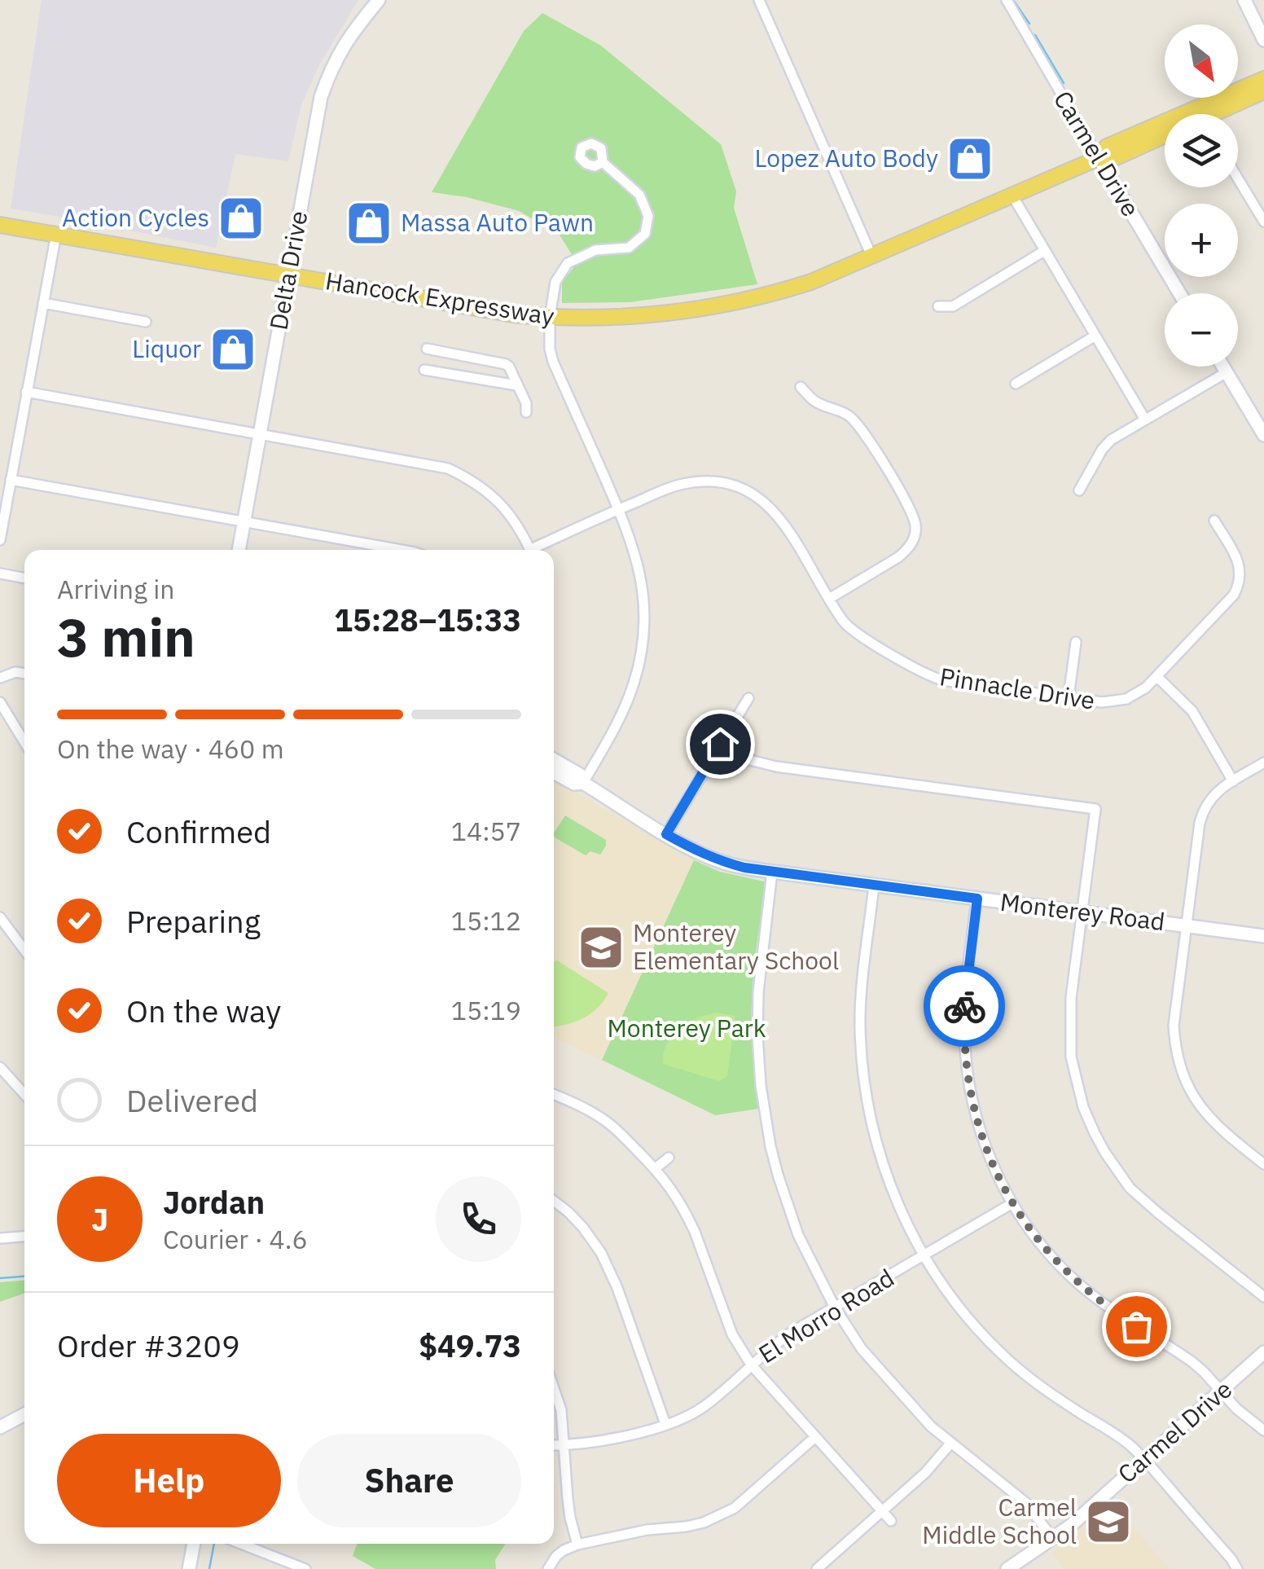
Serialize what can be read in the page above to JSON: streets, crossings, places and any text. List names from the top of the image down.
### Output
{
  "streets": {
    "main road": ["Hancock Expressway"],
    "street": [
      "Carmel Drive",
      "Delta Drive",
      "Pinnacle Drive",
      "Monterey Road",
      "El Morro Road"
    ]
  },
  "crossings": [
    ["Carmel Drive", "Hancock Expressway"],
    ["Delta Drive", "Hancock Expressway"]
  ],
  "parks": ["Monterey Park"],
  "places": {
    "shop": [
      "Lopez Auto Body",
      "Action Cycles",
      "Massa Auto Pawn",
      "Liquor"
    ],
    "school or university": ["Monterey Elementary School", "Carmel Middle School"]
  },
  "north": "bottom right",
  "page": {
    "map_buttons": ["+", "−"],
    "heading": ["3 min", "Arriving in", "15:28–15:33"],
    "panel": [
      "Jordan",
      "Courier · 4.6",
      "Order #3209",
      "$49.73"
    ],
    "bar": "On the way · 460 m",
    "list": [
      ["Confirmed", "14:57"],
      ["Preparing", "15:12"],
      ["On the way", "15:19"],
      "Delivered"
    ],
    "round": "J",
    "buttons": ["Help", "Share"]
  }
}
